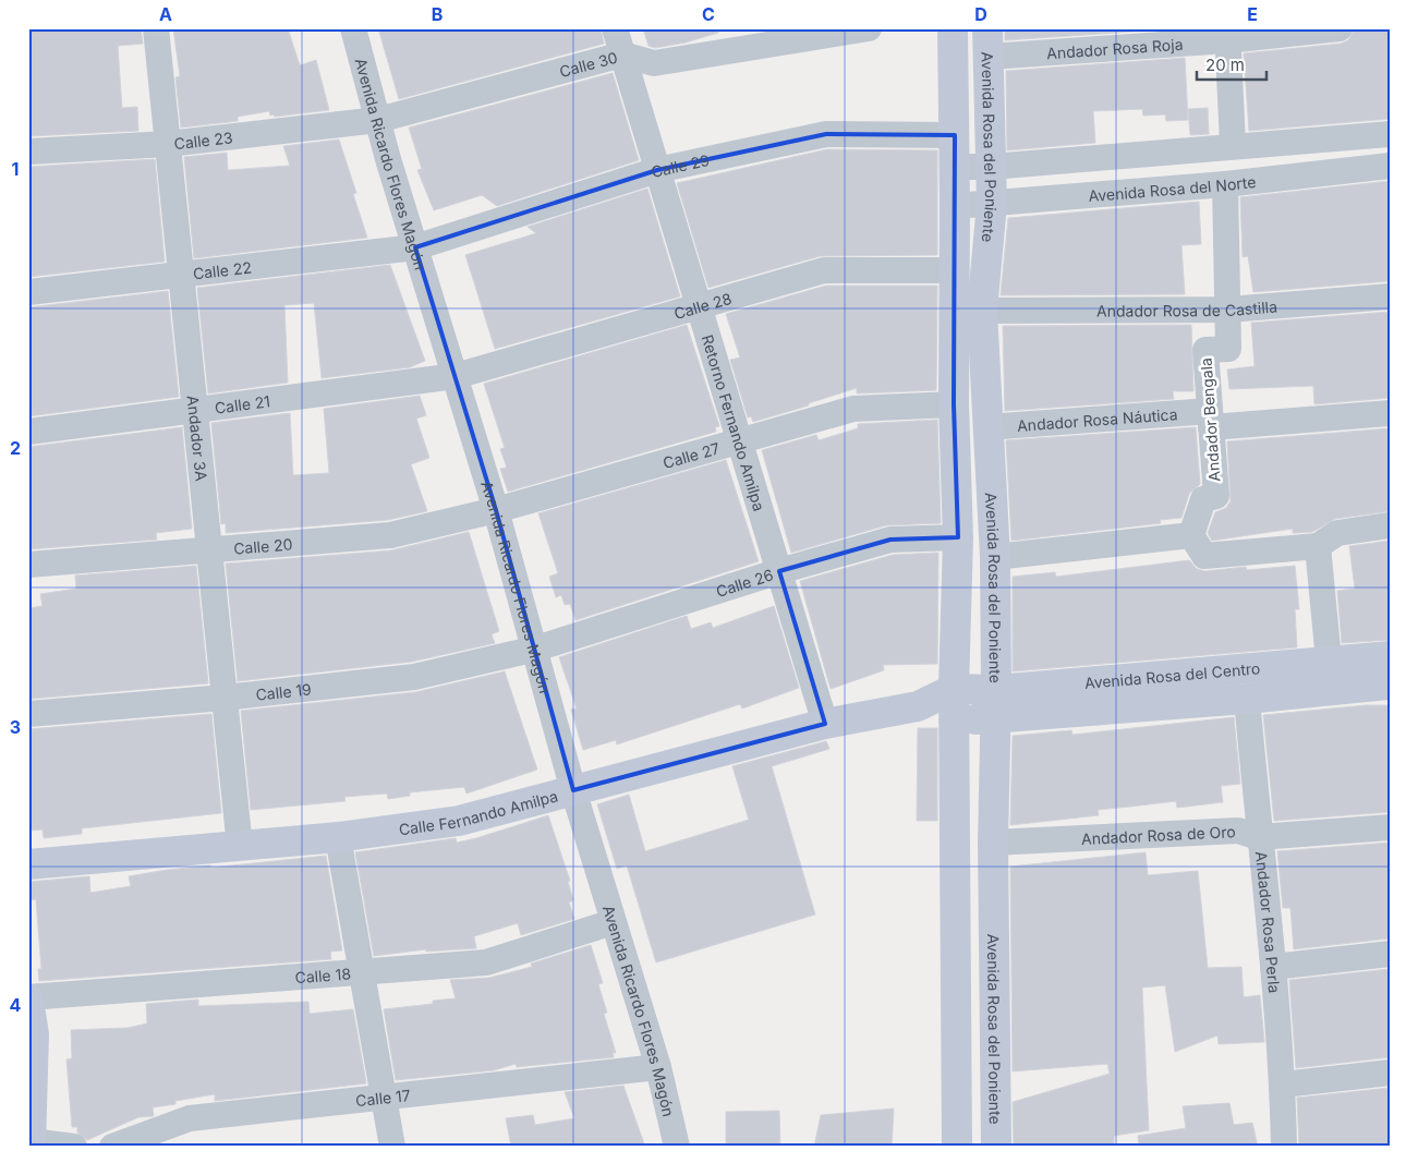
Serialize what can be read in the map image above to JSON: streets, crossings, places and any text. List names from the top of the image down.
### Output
{
  "streets": {
    "street": [
      "Andador Rosa Roja",
      "Calle 30",
      "Calle 23",
      "Avenida Rosa del Poniente",
      "Avenida Ricardo Flores Magón",
      "Calle 29",
      "Avenida Rosa del Norte",
      "Calle 22",
      "Calle 28",
      "Andador Rosa de Castilla",
      "Calle 21",
      "Andador Rosa Náutica",
      "Andador Bengala",
      "Retorno Fernando Amilpa",
      "Andador 3A",
      "Calle 27",
      "Calle 20",
      "Calle 26",
      "Avenida Rosa del Centro",
      "Calle 19",
      "Calle Fernando Amilpa",
      "Andador Rosa de Oro",
      "Andador Rosa Perla",
      "Calle 18",
      "Calle 17"
    ]
  },
  "crossings": [
    ["Andador Rosa Roja", "Avenida Rosa del Poniente"],
    ["Calle 30", "Calle 23"],
    ["Calle 30", "Avenida Ricardo Flores Magón"],
    ["Calle 30", "Retorno Fernando Amilpa"],
    ["Calle 23", "Avenida Ricardo Flores Magón"],
    ["Calle 23", "Andador 3A"],
    ["Avenida Rosa del Poniente", "Avenida Rosa del Norte"],
    ["Avenida Rosa del Poniente", "Andador Rosa de Castilla"],
    ["Avenida Rosa del Poniente", "Andador Rosa Náutica"],
    ["Avenida Rosa del Poniente", "Avenida Rosa del Centro"],
    ["Avenida Rosa del Poniente", "Andador Rosa de Oro"],
    ["Avenida Ricardo Flores Magón", "Calle 29"],
    ["Avenida Ricardo Flores Magón", "Calle 22"],
    ["Avenida Ricardo Flores Magón", "Calle 28"],
    ["Avenida Ricardo Flores Magón", "Calle 21"],
    ["Avenida Ricardo Flores Magón", "Calle 27"],
    ["Avenida Ricardo Flores Magón", "Calle 20"],
    ["Avenida Ricardo Flores Magón", "Calle 26"],
    ["Avenida Ricardo Flores Magón", "Calle 19"],
    ["Avenida Ricardo Flores Magón", "Calle Fernando Amilpa"],
    ["Avenida Ricardo Flores Magón", "Calle 18"],
    ["Avenida Ricardo Flores Magón", "Calle 17"],
    ["Calle 29", "Calle 22"],
    ["Calle 29", "Retorno Fernando Amilpa"],
    ["Avenida Rosa del Norte", "Andador Bengala"],
    ["Calle 22", "Andador 3A"],
    ["Calle 28", "Calle 21"],
    ["Calle 28", "Retorno Fernando Amilpa"],
    ["Andador Rosa de Castilla", "Andador Bengala"],
    ["Calle 21", "Andador 3A"],
    ["Andador Rosa Náutica", "Andador Bengala"],
    ["Retorno Fernando Amilpa", "Calle 27"],
    ["Retorno Fernando Amilpa", "Calle 26"],
    ["Retorno Fernando Amilpa", "Calle Fernando Amilpa"],
    ["Andador 3A", "Calle 20"],
    ["Andador 3A", "Calle 19"],
    ["Andador 3A", "Calle Fernando Amilpa"],
    ["Calle 27", "Calle 20"],
    ["Calle 26", "Calle 19"],
    ["Avenida Rosa del Centro", "Calle Fernando Amilpa"],
    ["Avenida Rosa del Centro", "Andador Rosa Perla"],
    ["Andador Rosa de Oro", "Andador Rosa Perla"]
  ],
  "scale_bar": "20 m",
  "grid": {
    "columns": [
      "A",
      "B",
      "C",
      "D",
      "E"
    ],
    "rows": [
      "1",
      "2",
      "3",
      "4"
    ]
  }
}
